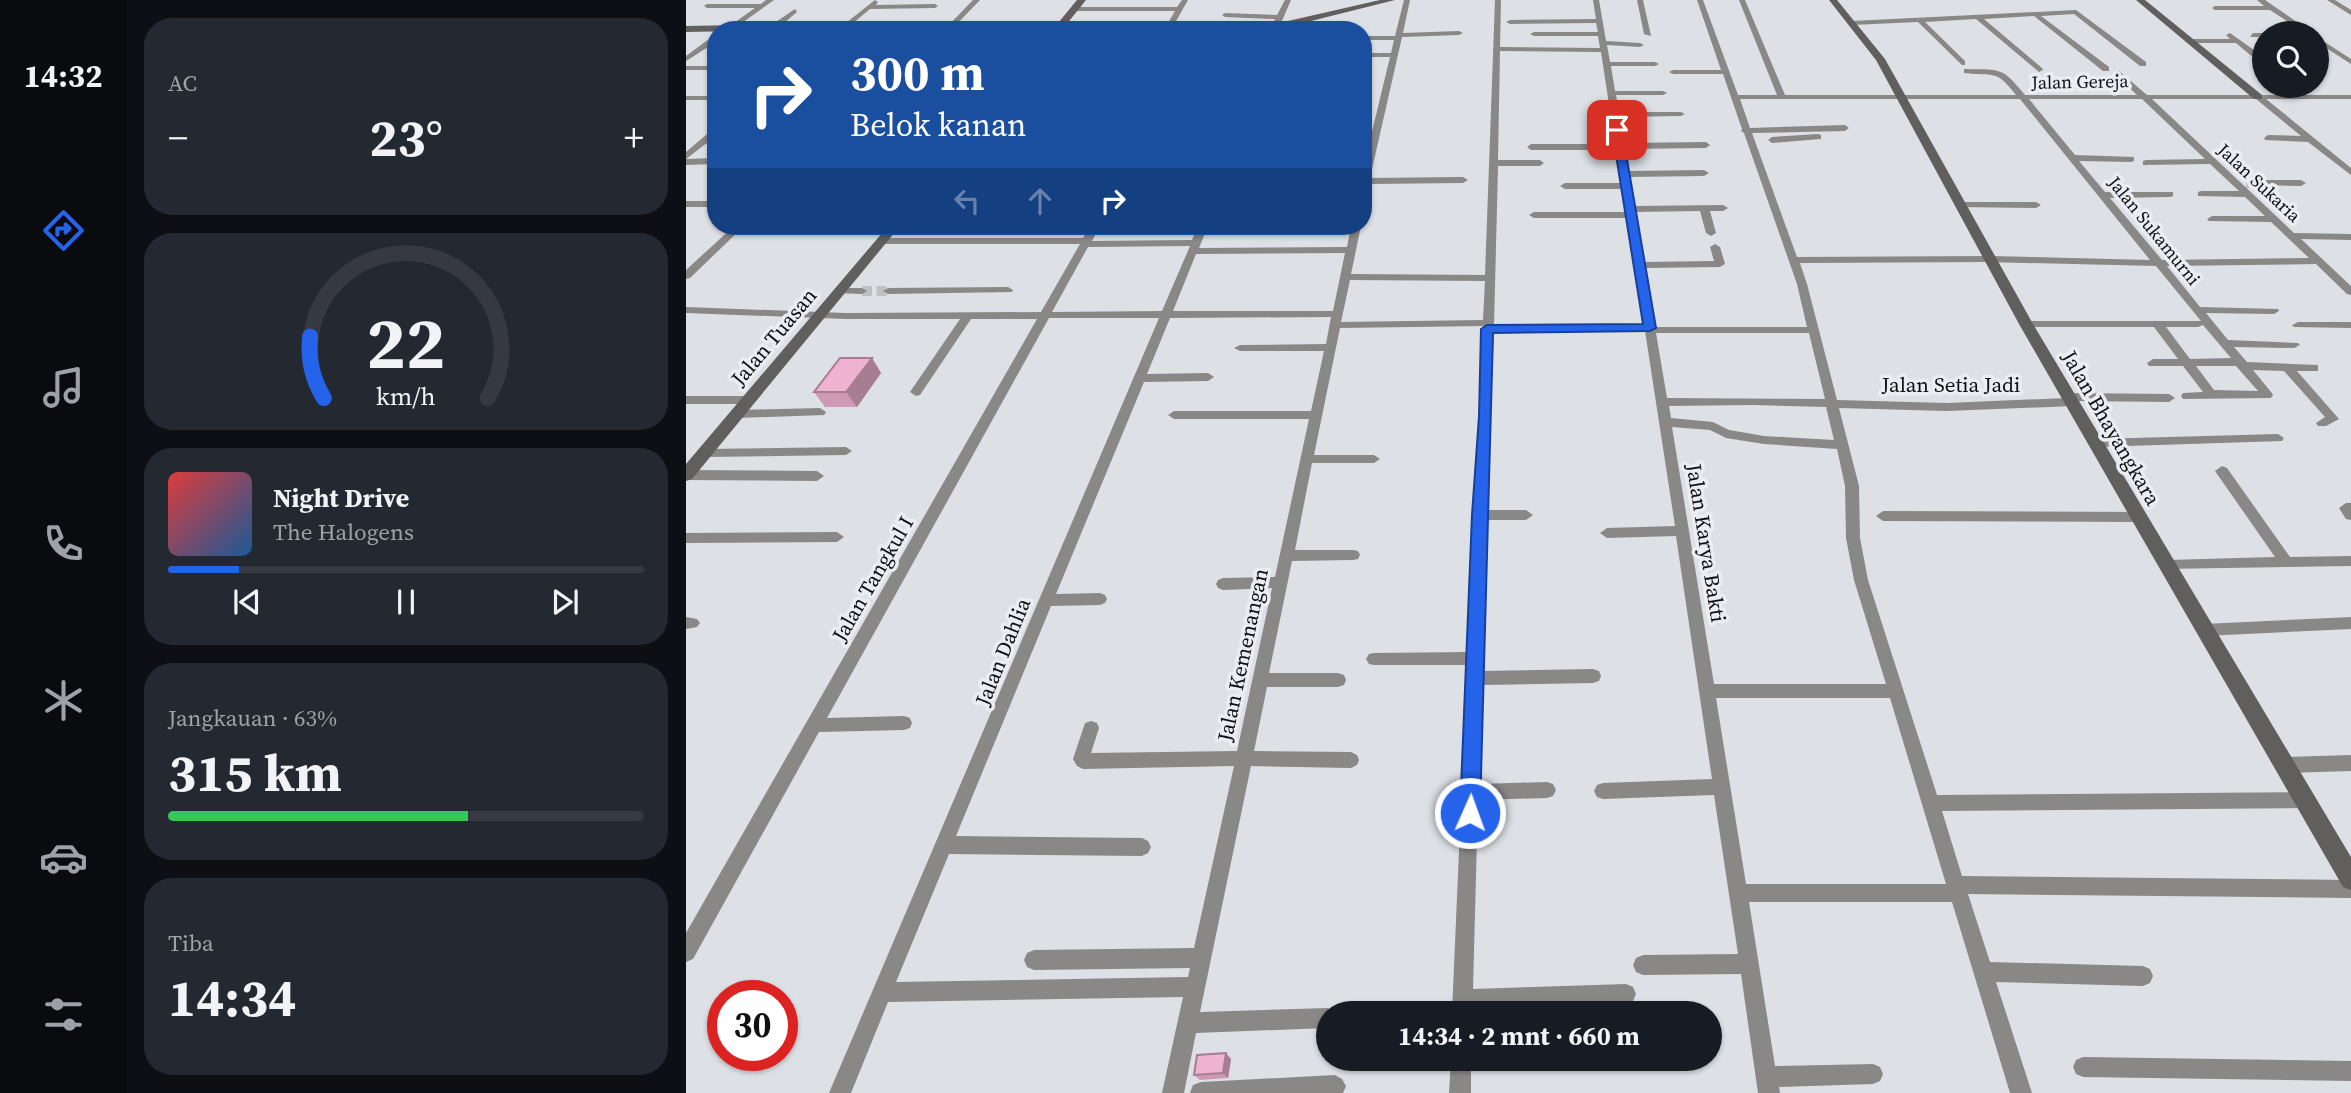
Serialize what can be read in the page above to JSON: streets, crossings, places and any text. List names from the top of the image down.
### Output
{
  "streets": {
    "street": [
      "Jalan Gereja",
      "Jalan Sukaria",
      "Jalan Sukamurni",
      "Jalan Tuasan",
      "Jalan Setia Jadi",
      "Jalan Bhayangkara",
      "Jalan Karya Bakti",
      "Jalan Tangkul I",
      "Jalan Dahlia",
      "Jalan Kemenangan"
    ]
  },
  "crossings": [
    ["Jalan Gereja", "Jalan Sukaria"],
    ["Jalan Gereja", "Jalan Sukamurni"],
    ["Jalan Gereja", "Jalan Bhayangkara"],
    ["Jalan Setia Jadi", "Jalan Bhayangkara"],
    ["Jalan Setia Jadi", "Jalan Karya Bakti"]
  ],
  "page": {
    "tabs": "14:32",
    "tile": [
      "AC",
      ["Jangkauan · 63%", "315 km"],
      ["Tiba", "14:34"]
    ],
    "turn": ["300 m", "Belok kanan"],
    "heat": ["−", "23°", "+"],
    "song": ["Night Drive", "The Halogens"],
    "limit": "30",
    "trip": "14:34 · 2 mnt · 660 m",
    "gauge": ["22", "km/h"]
  }
}
